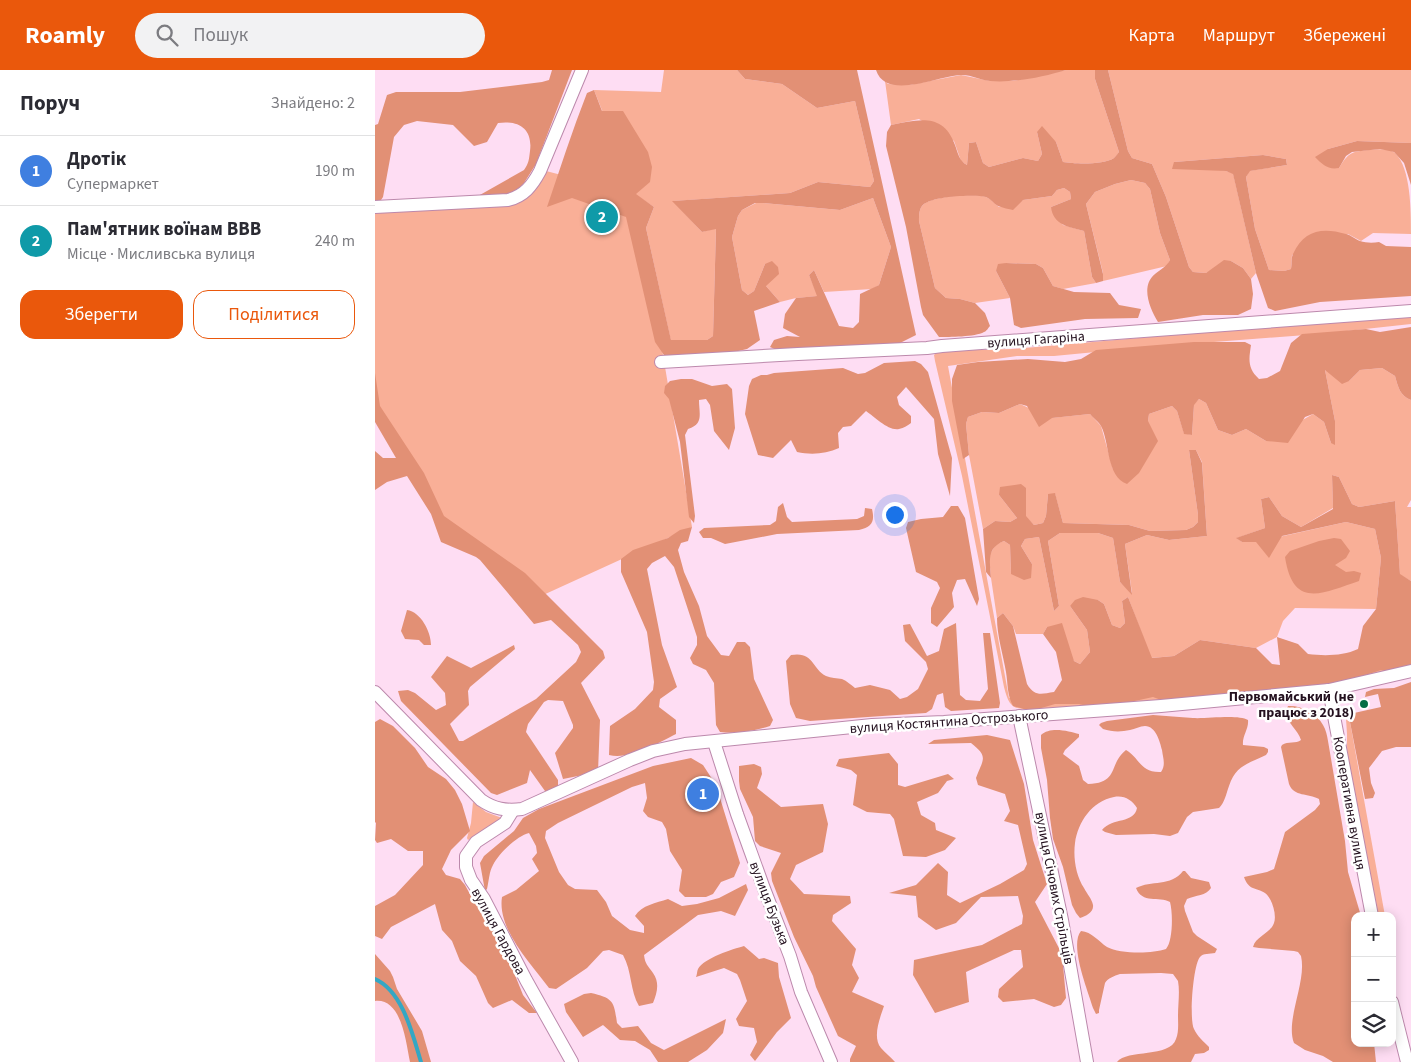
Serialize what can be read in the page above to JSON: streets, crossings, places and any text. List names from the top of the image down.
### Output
{
  "streets": {
    "street": [
      "вулиця Гагаріна",
      "вулиця Костянтина Острозького",
      "Кооперативна вулиця",
      "вулиця Січових Стрільців",
      "вулиця Бузька",
      "вулиця Гардова"
    ]
  },
  "crossings": [
    ["вулиця Костянтина Острозького", "Кооперативна вулиця"],
    ["вулиця Костянтина Острозького", "вулиця Січових Стрільців"],
    ["вулиця Костянтина Острозького", "вулиця Бузька"],
    ["вулиця Костянтина Острозького", "вулиця Гардова"]
  ],
  "places": ["Первомайський (не працює з 2018)"],
  "page": {
    "header": "Roamly",
    "search": "Пошук",
    "nav": ["Карта", "Маршрут", "Збережені"],
    "heading": ["Поруч", "Знайдено: 2"],
    "list": [
      {
        "mark": "1",
        "name": "Дротік",
        "note": "Супермаркет",
        "value": "190 m"
      },
      {
        "mark": "2",
        "name": "Пам'ятник воїнам ВВВ",
        "note": "Місце · Мисливська вулиця",
        "value": "240 m"
      }
    ],
    "pins": ["2", "1"],
    "buttons": ["Зберегти", "Поділитися"],
    "map_buttons": ["+", "−"]
  }
}
